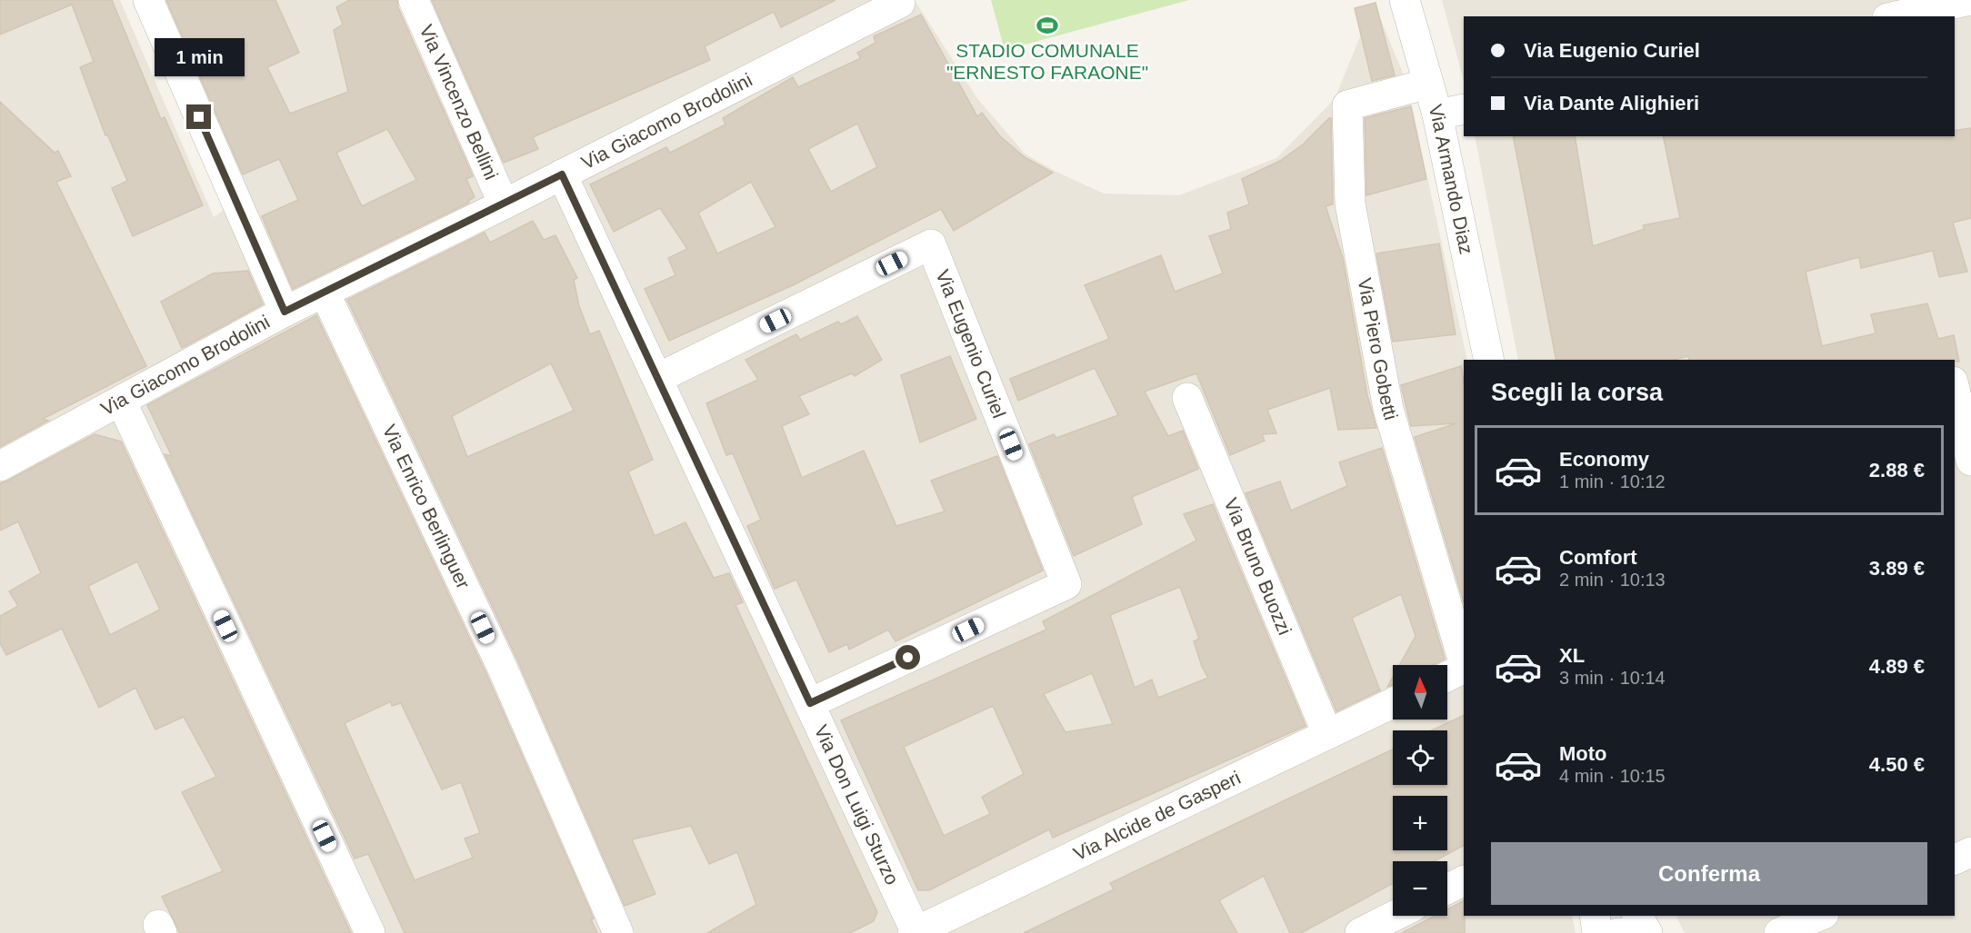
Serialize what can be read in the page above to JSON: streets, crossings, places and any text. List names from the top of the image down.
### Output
{
  "streets": {
    "street": [
      "Via Vincenzo Bellini",
      "Via Giacomo Brodolini",
      "Via Armando Diaz",
      "Via Eugenio Curiel",
      "Via Piero Gobetti",
      "Via Enrico Berlinguer",
      "Via Bruno Buozzi",
      "Via Don Luigi Sturzo",
      "Via Alcide de Gasperi"
    ]
  },
  "crossings": [
    ["Via Vincenzo Bellini", "Via Giacomo Brodolini"],
    ["Via Giacomo Brodolini", "Via Enrico Berlinguer"],
    ["Via Giacomo Brodolini", "Via Don Luigi Sturzo"],
    ["Via Armando Diaz", "Via Piero Gobetti"],
    ["Via Eugenio Curiel", "Via Don Luigi Sturzo"],
    ["Via Bruno Buozzi", "Via Alcide de Gasperi"],
    ["Via Don Luigi Sturzo", "Via Alcide de Gasperi"]
  ],
  "places": {
    "sports": ["STADIO COMUNALE \"ERNESTO FARAONE\""]
  },
  "north": "top",
  "page": {
    "banner": ["Via Eugenio Curiel", "Via Dante Alighieri"],
    "bubble": "1 min",
    "heading": "Scegli la corsa",
    "list": [
      {
        "name": "Economy",
        "note": "1 min · 10:12",
        "value": "2.88 €"
      },
      {
        "name": "Comfort",
        "note": "2 min · 10:13",
        "value": "3.89 €"
      },
      {
        "name": "XL",
        "note": "3 min · 10:14",
        "value": "4.89 €"
      },
      {
        "name": "Moto",
        "note": "4 min · 10:15",
        "value": "4.50 €"
      }
    ],
    "map_buttons": ["+", "−"],
    "buttons": "Conferma"
  }
}
